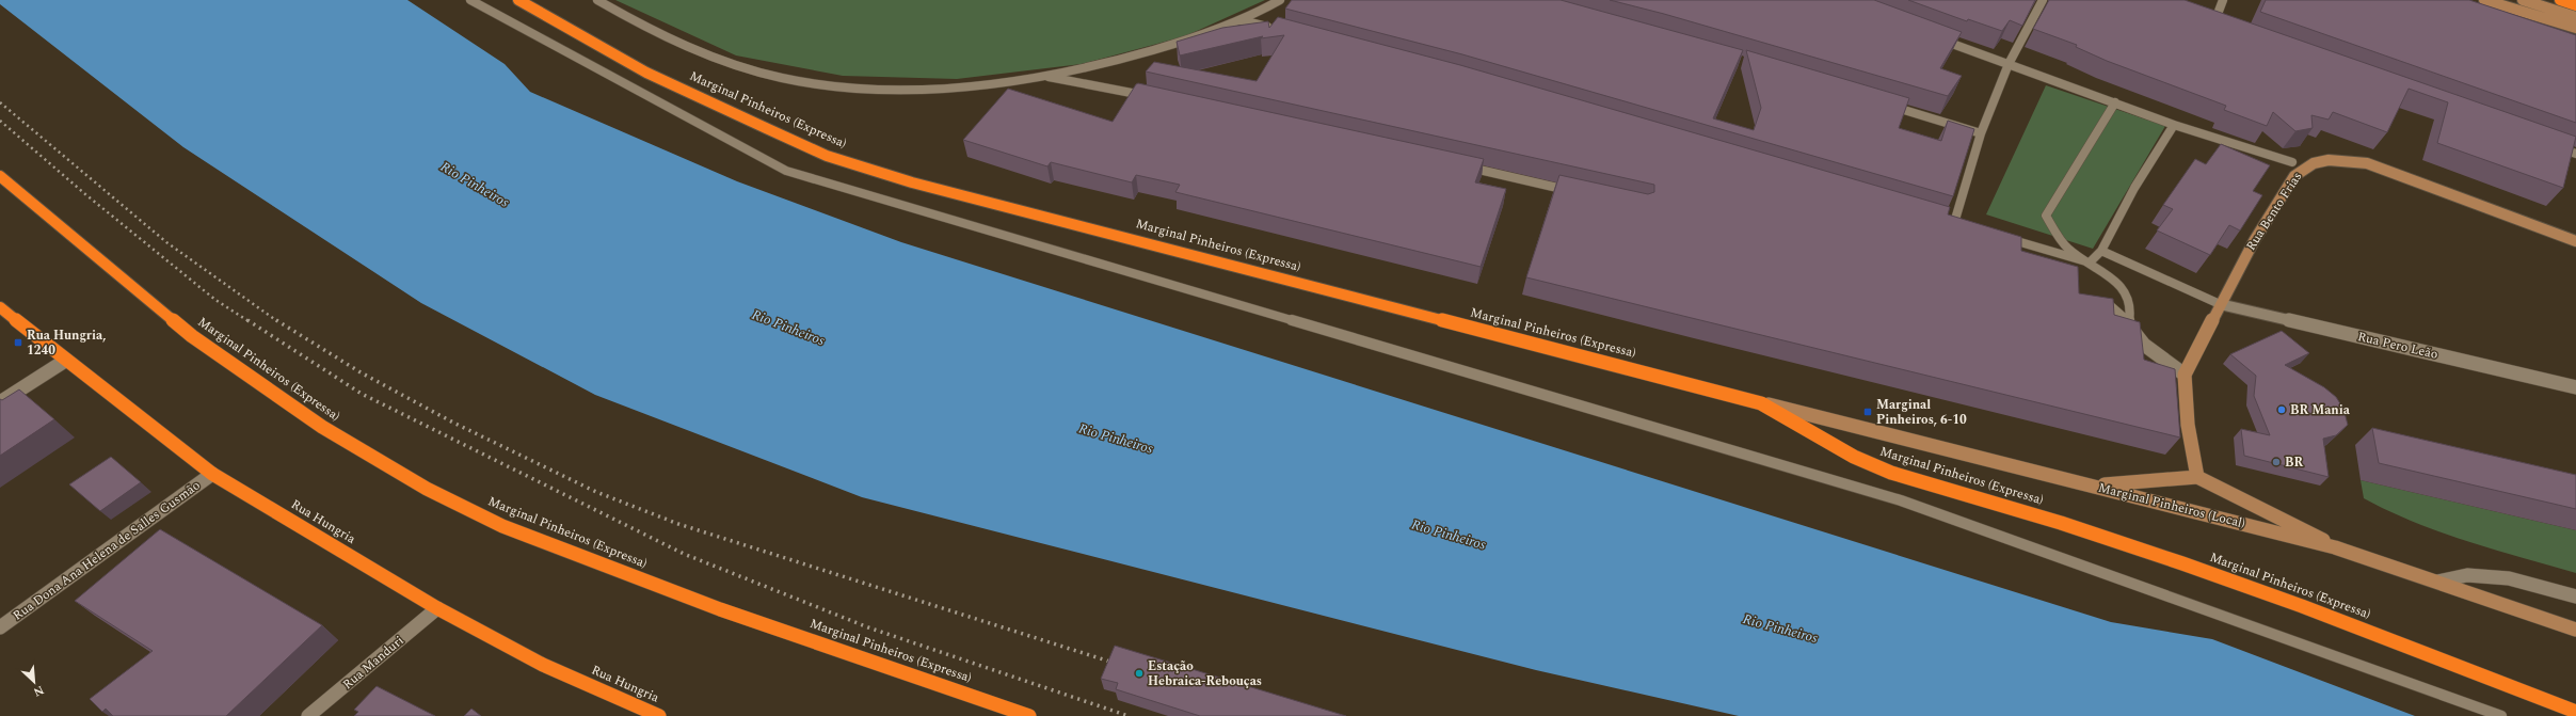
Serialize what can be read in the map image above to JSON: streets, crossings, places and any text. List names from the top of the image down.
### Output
{
  "streets": {
    "highway": ["Marginal Pinheiros (Expressa)", "Rua Hungria"],
    "main road": ["Rua Bento Frias", "Marginal Pinheiros (Local)"],
    "street": ["Rua Pero Leão", "Rua Dona Ana Helena de Salles Gusmão", "Rua Manduri"]
  },
  "crossings": [
    ["Marginal Pinheiros (Expressa)", "Marginal Pinheiros (Local)"],
    ["Rua Bento Frias", "Rua Pero Leão"],
    ["Rua Hungria", "Rua Dona Ana Helena de Salles Gusmão"],
    ["Rua Hungria", "Rua Manduri"]
  ],
  "water": ["Rio Pinheiros"],
  "places": {
    "transit": ["Rua Hungria, 1240", "Marginal Pinheiros, 6-10"],
    "other": ["BR Mania", "BR", "Estação Hebraica-Rebouças"]
  },
  "north": "bottom right"
}
